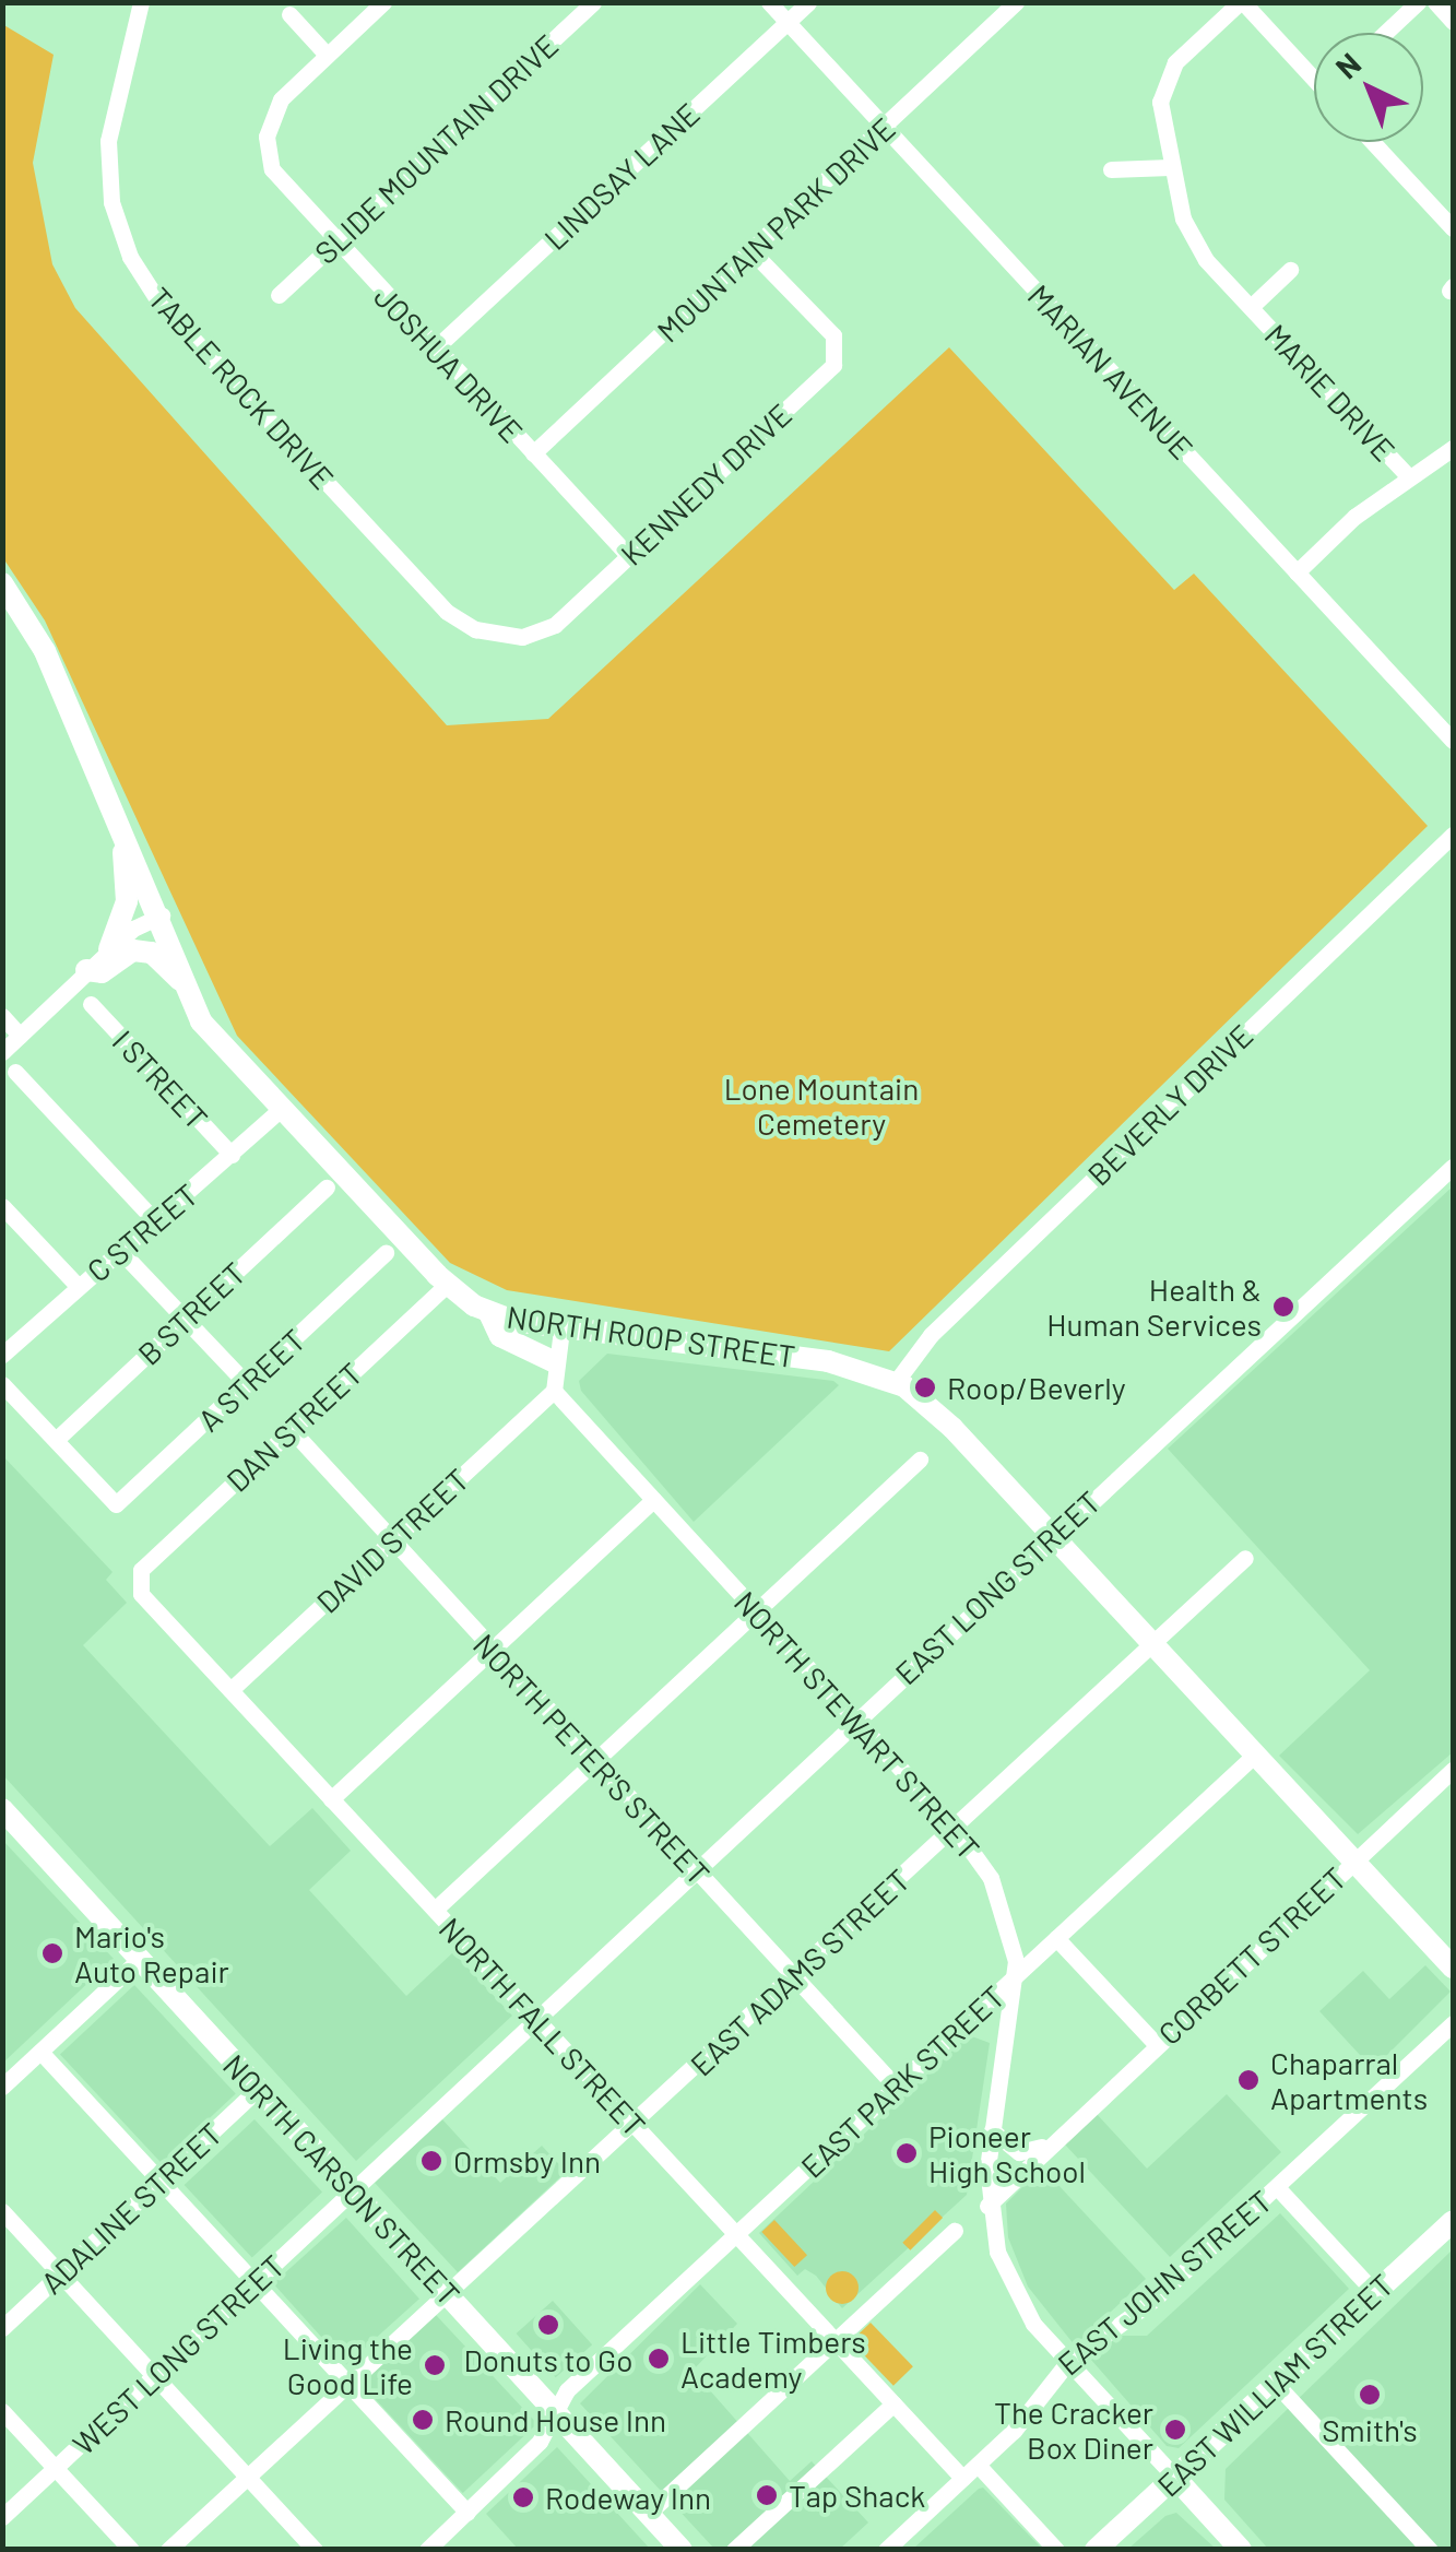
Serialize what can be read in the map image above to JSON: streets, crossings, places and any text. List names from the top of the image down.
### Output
{
  "streets": {
    "main road": [
      "NORTH ROOP STREET",
      "NORTH STEWART STREET",
      "NORTH CARSON STREET",
      "EAST WILLIAM STREET"
    ],
    "street": [
      "SLIDE MOUNTAIN DRIVE",
      "LINDSAY LANE",
      "MOUNTAIN PARK DRIVE",
      "JOSHUA DRIVE",
      "MARIAN AVENUE",
      "TABLE ROCK DRIVE",
      "MARIE DRIVE",
      "KENNEDY DRIVE",
      "I STREET",
      "BEVERLY DRIVE",
      "C STREET",
      "B STREET",
      "A STREET",
      "DAN STREET",
      "DAVID STREET",
      "EAST LONG STREET",
      "NORTH PETER'S STREET",
      "CORBETT STREET",
      "EAST ADAMS STREET",
      "NORTH FALL STREET",
      "EAST PARK STREET",
      "ADALINE STREET",
      "EAST JOHN STREET",
      "WEST LONG STREET"
    ]
  },
  "crossings": [
    ["SLIDE MOUNTAIN DRIVE", "JOSHUA DRIVE"],
    ["LINDSAY LANE", "JOSHUA DRIVE"],
    ["LINDSAY LANE", "MARIAN AVENUE"],
    ["MOUNTAIN PARK DRIVE", "JOSHUA DRIVE"],
    ["MOUNTAIN PARK DRIVE", "MARIAN AVENUE"],
    ["MOUNTAIN PARK DRIVE", "KENNEDY DRIVE"],
    ["JOSHUA DRIVE", "KENNEDY DRIVE"],
    ["TABLE ROCK DRIVE", "KENNEDY DRIVE"],
    ["I STREET", "C STREET"],
    ["BEVERLY DRIVE", "NORTH ROOP STREET"],
    ["C STREET", "NORTH ROOP STREET"],
    ["B STREET", "A STREET"],
    ["NORTH ROOP STREET", "DAN STREET"],
    ["NORTH ROOP STREET", "EAST LONG STREET"],
    ["NORTH ROOP STREET", "CORBETT STREET"],
    ["NORTH ROOP STREET", "EAST ADAMS STREET"],
    ["NORTH ROOP STREET", "EAST PARK STREET"],
    ["DAN STREET", "NORTH PETER'S STREET"],
    ["DAN STREET", "NORTH FALL STREET"],
    ["DAVID STREET", "NORTH STEWART STREET"],
    ["DAVID STREET", "NORTH PETER'S STREET"],
    ["DAVID STREET", "NORTH FALL STREET"],
    ["EAST LONG STREET", "NORTH STEWART STREET"],
    ["EAST LONG STREET", "NORTH PETER'S STREET"],
    ["EAST LONG STREET", "NORTH FALL STREET"],
    ["EAST LONG STREET", "NORTH CARSON STREET"],
    ["EAST LONG STREET", "WEST LONG STREET"],
    ["NORTH STEWART STREET", "CORBETT STREET"],
    ["NORTH STEWART STREET", "EAST ADAMS STREET"],
    ["NORTH STEWART STREET", "EAST PARK STREET"],
    ["NORTH STEWART STREET", "EAST JOHN STREET"],
    ["NORTH STEWART STREET", "EAST WILLIAM STREET"],
    ["NORTH PETER'S STREET", "EAST ADAMS STREET"],
    ["NORTH PETER'S STREET", "EAST PARK STREET"],
    ["EAST ADAMS STREET", "NORTH FALL STREET"],
    ["EAST ADAMS STREET", "NORTH CARSON STREET"],
    ["NORTH FALL STREET", "EAST PARK STREET"],
    ["NORTH FALL STREET", "EAST JOHN STREET"],
    ["EAST PARK STREET", "NORTH CARSON STREET"],
    ["NORTH CARSON STREET", "ADALINE STREET"],
    ["NORTH CARSON STREET", "WEST LONG STREET"]
  ],
  "parks": ["Lone Mountain Cemetery"],
  "places": [
    "Health & Human Services",
    "Roop/Beverly",
    "Mario's Auto Repair",
    "Chaparral Apartments",
    "Pioneer High School",
    "Ormsby Inn",
    "Donuts to Go",
    "Little Timbers Academy",
    "Living the Good Life",
    "Smith's",
    "Round House Inn",
    "The Cracker Box Diner",
    "Tap Shack",
    "Rodeway Inn"
  ],
  "north": "top left"
}
